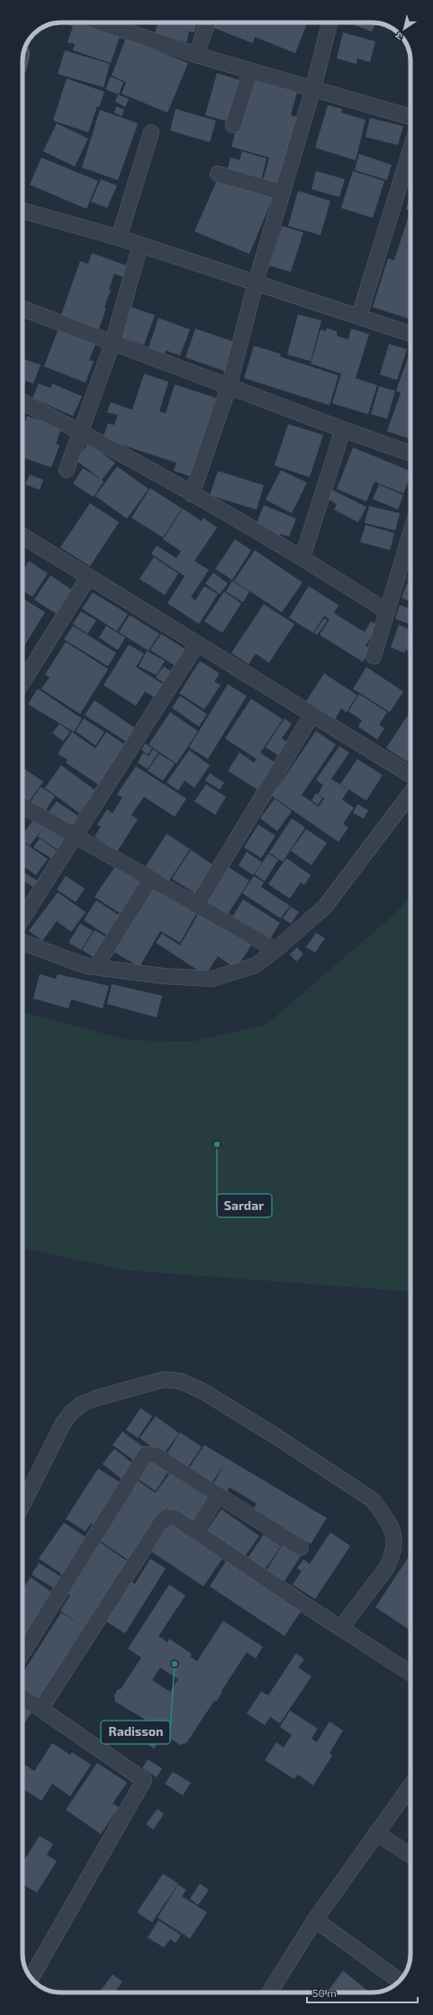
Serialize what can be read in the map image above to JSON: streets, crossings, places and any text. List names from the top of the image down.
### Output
{
  "places": ["Sardar", "Radisson"],
  "scale_bar": "50 m",
  "north": "bottom left"
}
